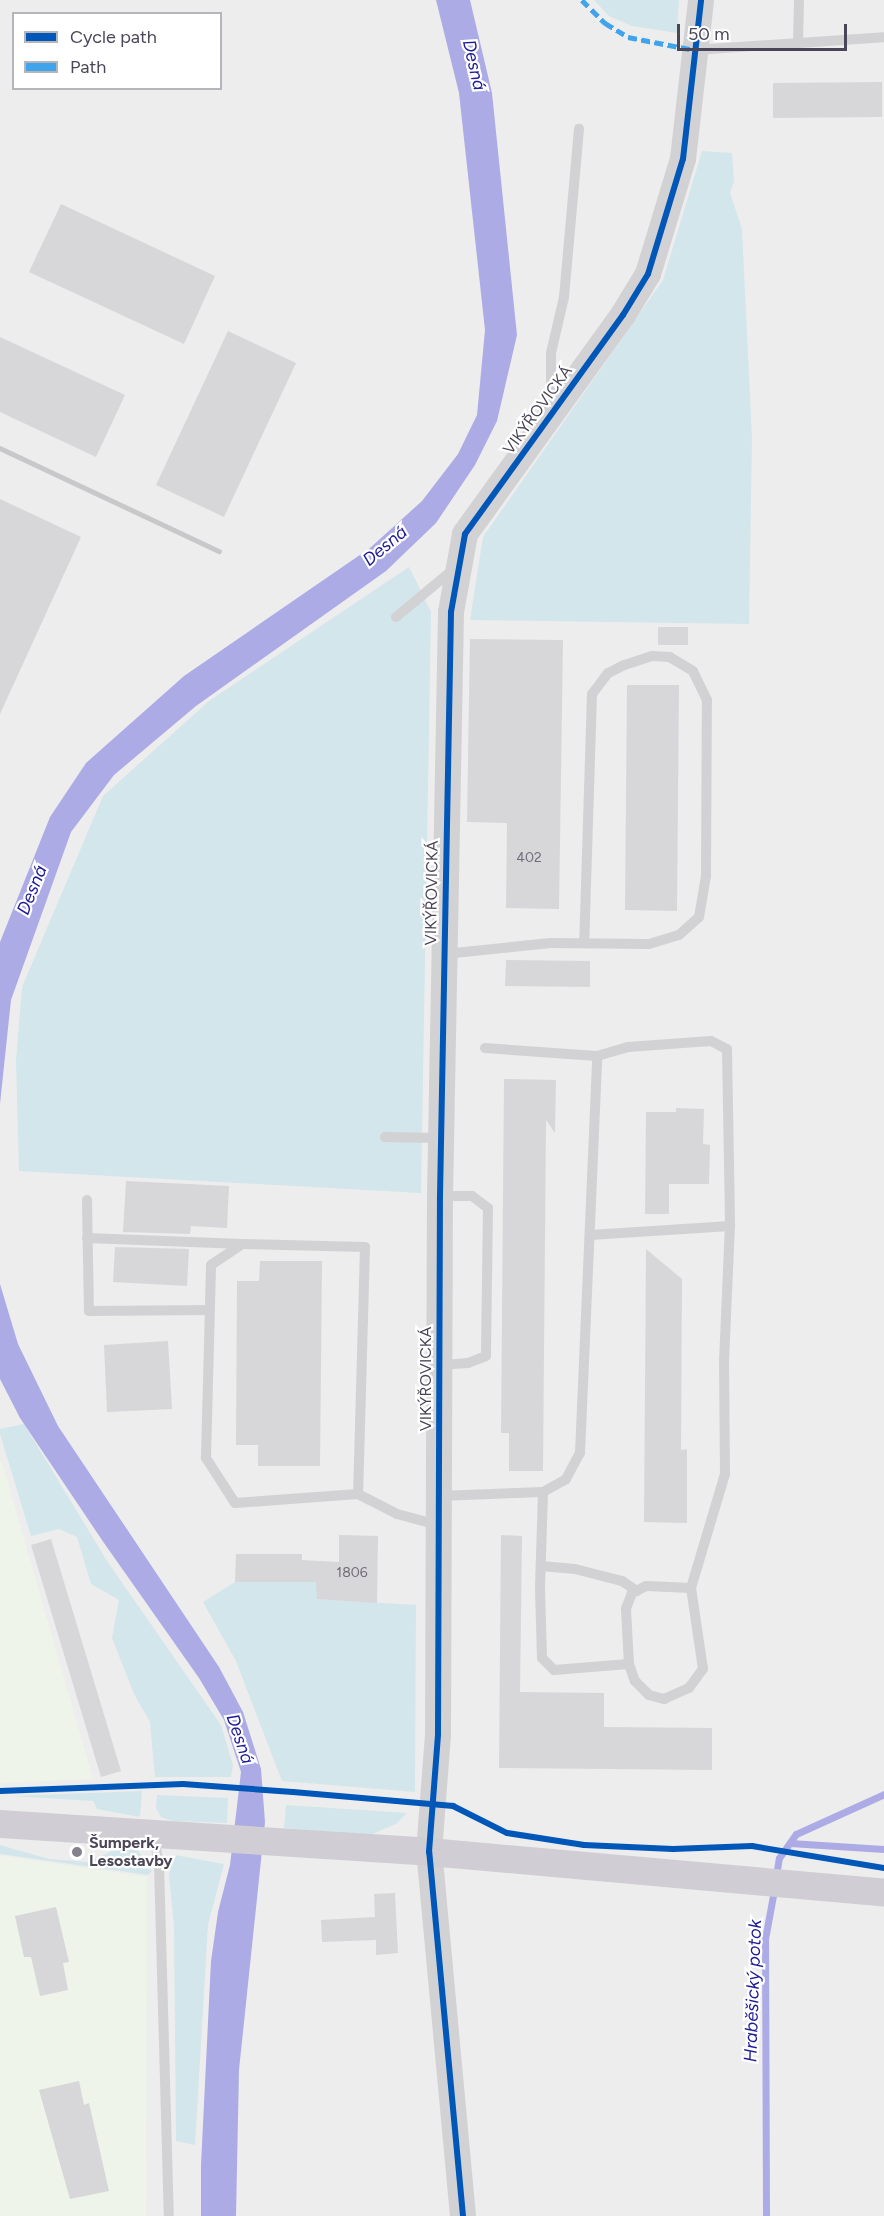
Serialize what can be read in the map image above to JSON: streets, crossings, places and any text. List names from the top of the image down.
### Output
{
  "streets": {
    "street": ["VIKÝŘOVICKÁ"]
  },
  "water": ["Desná", "Hraběšický potok"],
  "places": ["Šumperk, Lesostavby"],
  "house_numbers": ["402", "1806"],
  "legend": ["Cycle path", "Path"],
  "scale_bar": "50 m"
}
